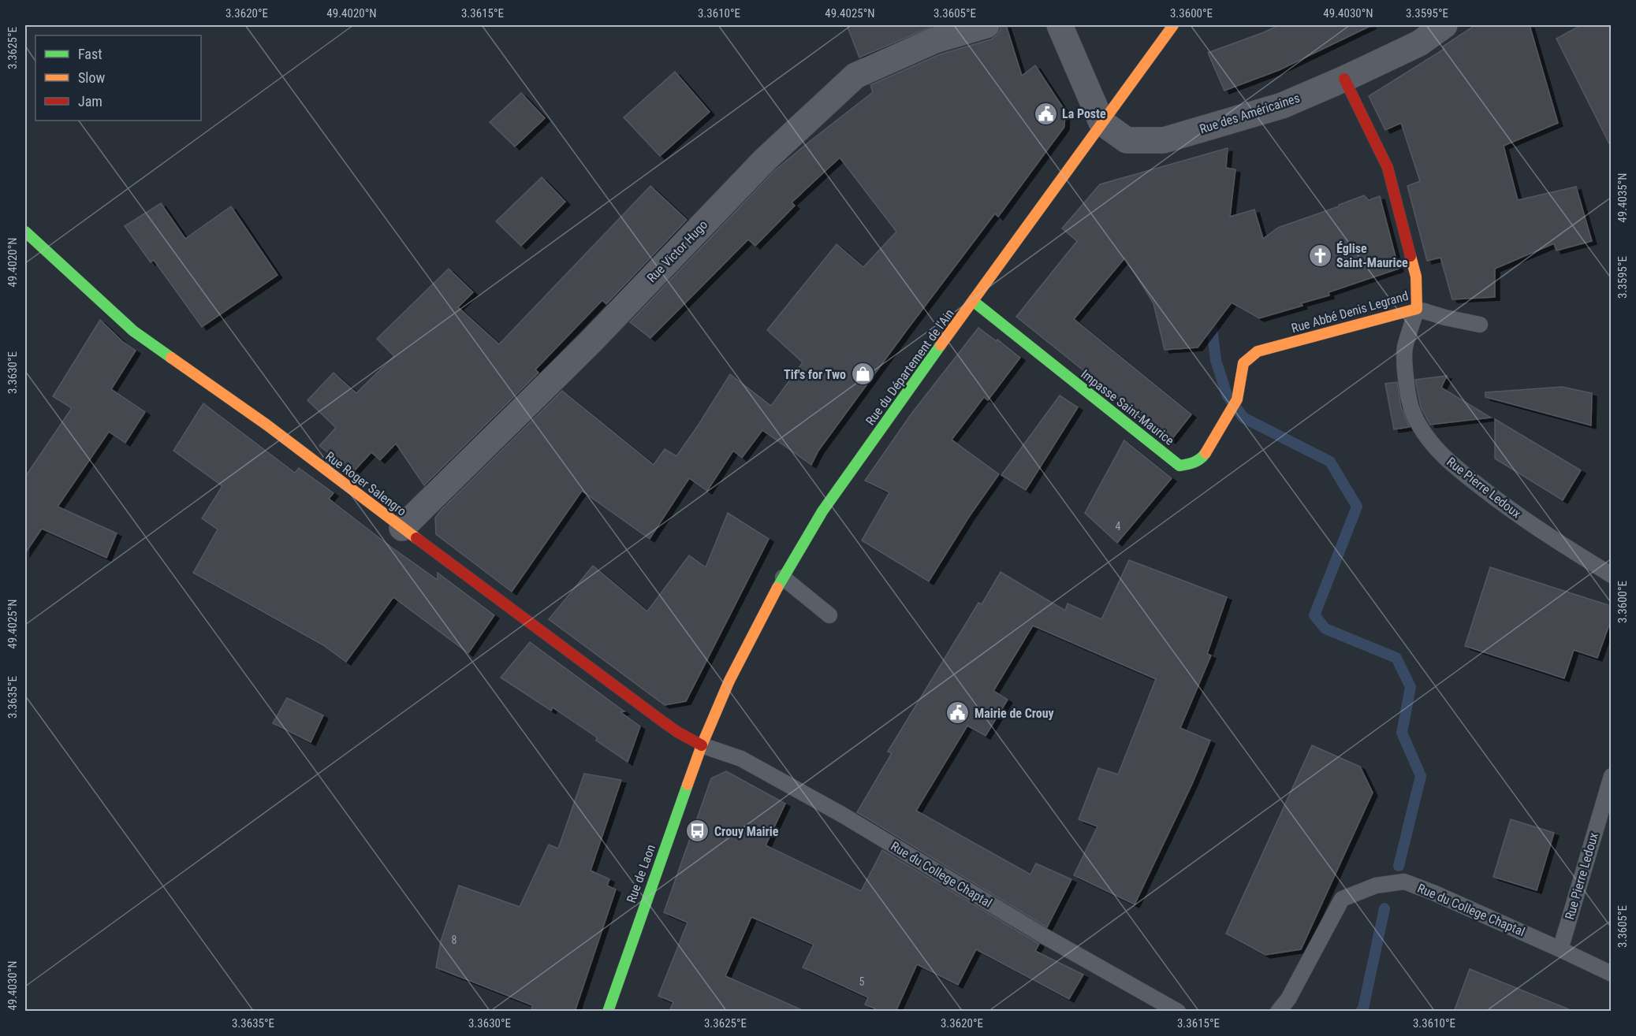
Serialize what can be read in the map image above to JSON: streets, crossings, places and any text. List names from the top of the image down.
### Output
{
  "streets": {
    "street": [
      "Rue des Américaines",
      "Rue Victor Hugo",
      "Rue Abbé Denis Legrand",
      "Rue du Département de l'Ain",
      "Impasse Saint-Maurice",
      "Rue Roger Salengro",
      "Rue de Laon"
    ],
    "lane": ["Rue Pierre Ledoux", "Rue du College Chaptal"]
  },
  "crossings": [
    ["Rue des Américaines", "Rue Abbé Denis Legrand"],
    ["Rue des Américaines", "Rue du Département de l'Ain"],
    ["Rue Victor Hugo", "Rue Roger Salengro"],
    ["Rue Abbé Denis Legrand", "Impasse Saint-Maurice"],
    ["Rue Abbé Denis Legrand", "Rue Pierre Ledoux"],
    ["Rue du Département de l'Ain", "Impasse Saint-Maurice"],
    ["Rue du Département de l'Ain", "Rue Roger Salengro"],
    ["Rue du Département de l'Ain", "Rue de Laon"],
    ["Rue du Département de l'Ain", "Rue du College Chaptal"],
    ["Rue Roger Salengro", "Rue de Laon"],
    ["Rue Roger Salengro", "Rue du College Chaptal"],
    ["Rue Pierre Ledoux", "Rue du College Chaptal"],
    ["Rue de Laon", "Rue du College Chaptal"]
  ],
  "places": {
    "public building": ["La Poste", "Mairie de Crouy"],
    "church": ["Église Saint-Maurice"],
    "shop": ["Tif's for Two"],
    "bus stop": ["Crouy Mairie"]
  },
  "house_numbers": ["4", "8", "5"],
  "legend": ["Fast", "Slow", "Jam"],
  "coordinates": [
    "3.3620°E",
    "49.4020°N",
    "3.3615°E",
    "3.3610°E",
    "49.4025°N",
    "3.3605°E",
    "3.3600°E",
    "49.4030°N",
    "3.3595°E",
    "3.3625°E",
    "49.4035°N",
    "3.3630°E",
    "3.3635°E"
  ]
}
